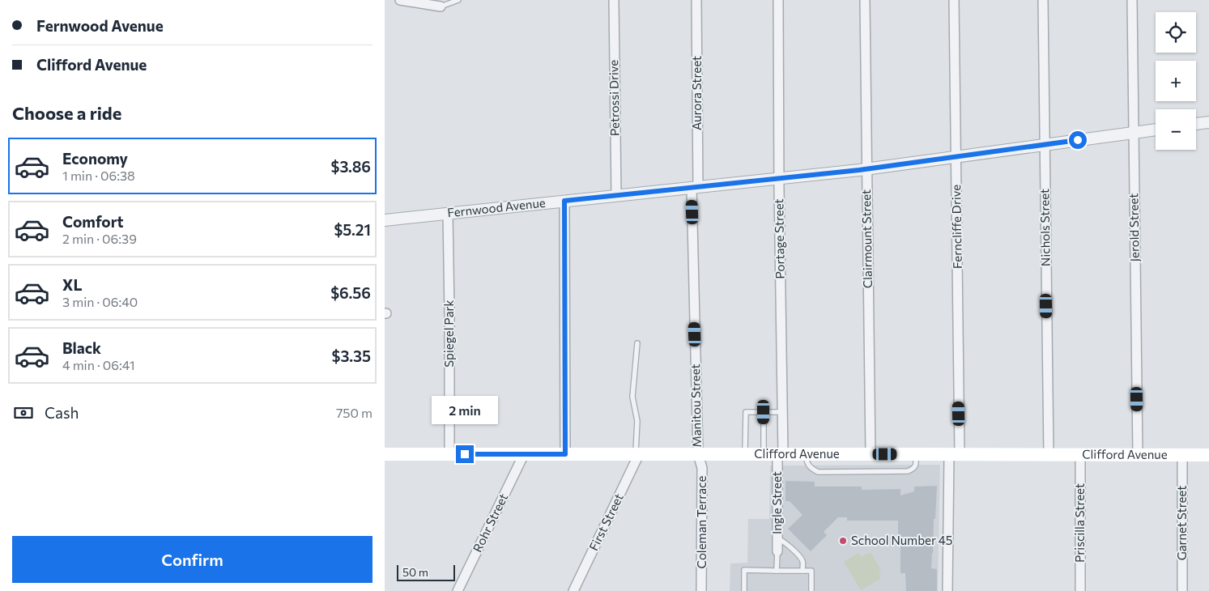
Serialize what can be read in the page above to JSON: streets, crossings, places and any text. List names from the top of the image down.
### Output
{
  "streets": {
    "main road": ["Clifford Avenue"],
    "street": [
      "Aurora Street",
      "Petrossi Drive",
      "Fernwood Avenue",
      "Ferncliffe Drive",
      "Nichols Street",
      "Jerold Street",
      "Portage Street",
      "Clairmount Street",
      "Spiegel Park",
      "Manitou Street",
      "Ingle Street",
      "First Street",
      "Coleman Terrace",
      "Rohr Street",
      "Priscilla Street",
      "Garnet Street"
    ]
  },
  "crossings": [
    ["Aurora Street", "Fernwood Avenue"],
    ["Aurora Street", "Manitou Street"],
    ["Petrossi Drive", "Fernwood Avenue"],
    ["Fernwood Avenue", "Ferncliffe Drive"],
    ["Fernwood Avenue", "Nichols Street"],
    ["Fernwood Avenue", "Jerold Street"],
    ["Fernwood Avenue", "Portage Street"],
    ["Fernwood Avenue", "Clairmount Street"],
    ["Fernwood Avenue", "Spiegel Park"],
    ["Fernwood Avenue", "Manitou Street"],
    ["Ferncliffe Drive", "Clifford Avenue"],
    ["Nichols Street", "Clifford Avenue"],
    ["Jerold Street", "Clifford Avenue"],
    ["Portage Street", "Clifford Avenue"],
    ["Portage Street", "Ingle Street"],
    ["Clairmount Street", "Clifford Avenue"],
    ["Spiegel Park", "Clifford Avenue"],
    ["Manitou Street", "Clifford Avenue"],
    ["Manitou Street", "Coleman Terrace"],
    ["Clifford Avenue", "Ingle Street"],
    ["Clifford Avenue", "First Street"],
    ["Clifford Avenue", "Coleman Terrace"],
    ["Clifford Avenue", "Rohr Street"],
    ["Clifford Avenue", "Priscilla Street"],
    ["Clifford Avenue", "Garnet Street"]
  ],
  "places": ["School Number 45"],
  "scale_bar": "50 m",
  "page": {
    "banner": ["Fernwood Avenue", "Clifford Avenue"],
    "map_buttons": ["+", "−"],
    "heading": "Choose a ride",
    "list": [
      {
        "name": "Economy",
        "note": "1 min · 06:38",
        "value": "$3.86"
      },
      {
        "name": "Comfort",
        "note": "2 min · 06:39",
        "value": "$5.21"
      },
      {
        "name": "XL",
        "note": "3 min · 06:40",
        "value": "$6.56"
      },
      {
        "name": "Black",
        "note": "4 min · 06:41",
        "value": "$3.35"
      }
    ],
    "pay": ["Cash", "750 m"],
    "bubble": "2 min",
    "buttons": "Confirm",
    "scale": "50 m"
  }
}
